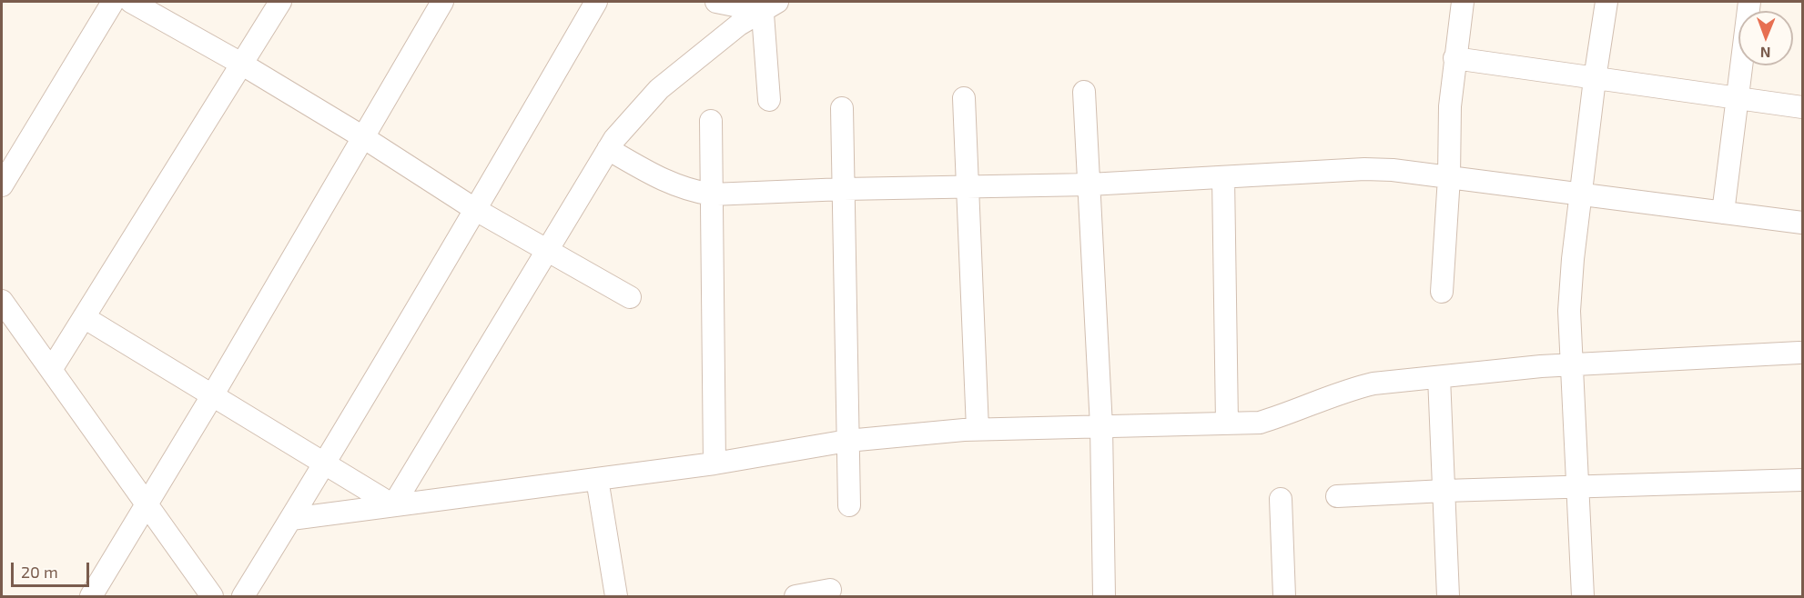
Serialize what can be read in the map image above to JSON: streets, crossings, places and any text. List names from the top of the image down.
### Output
{
  "scale_bar": "20 m",
  "north": "bottom"
}
